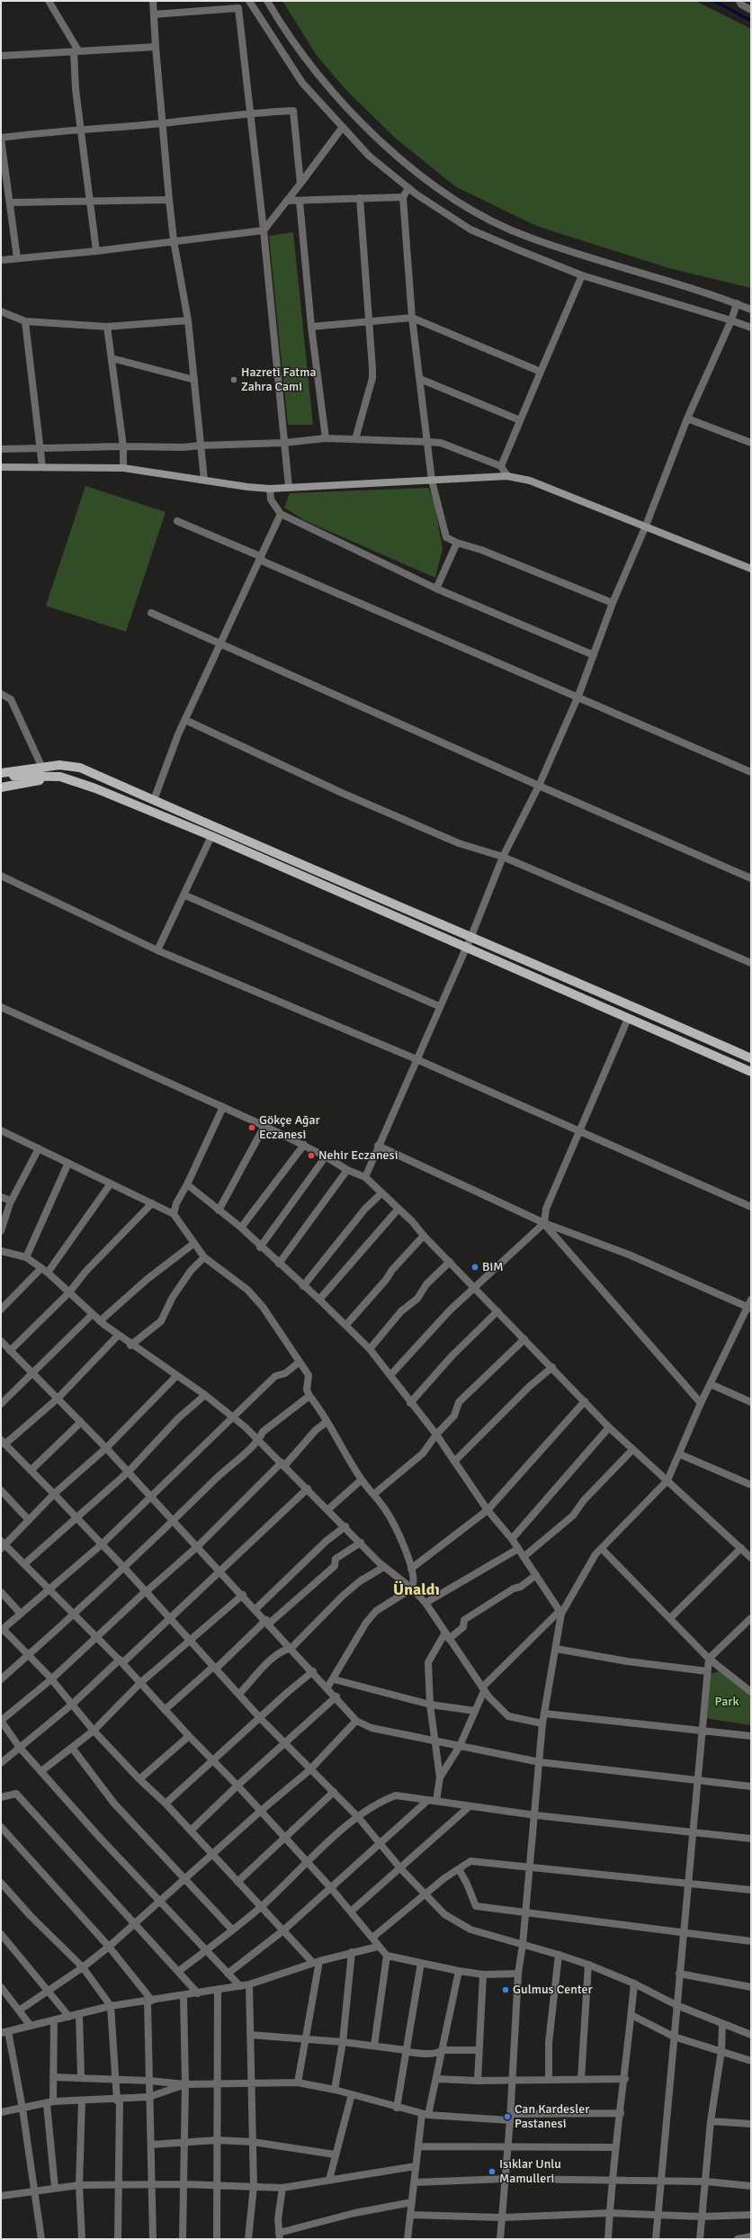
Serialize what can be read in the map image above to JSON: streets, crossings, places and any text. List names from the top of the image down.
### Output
{
  "districts": ["Ünaldı"],
  "parks": ["Park"],
  "places": [
    "Hazreti Fatma Zahra Cami",
    "Gökçe Ağar Eczanesi",
    "Nehir Eczanesi",
    "BiM",
    "Gulmus Center",
    "Can Kardesler Pastanesi",
    "Isıklar Unlu Mamulleri"
  ]
}
